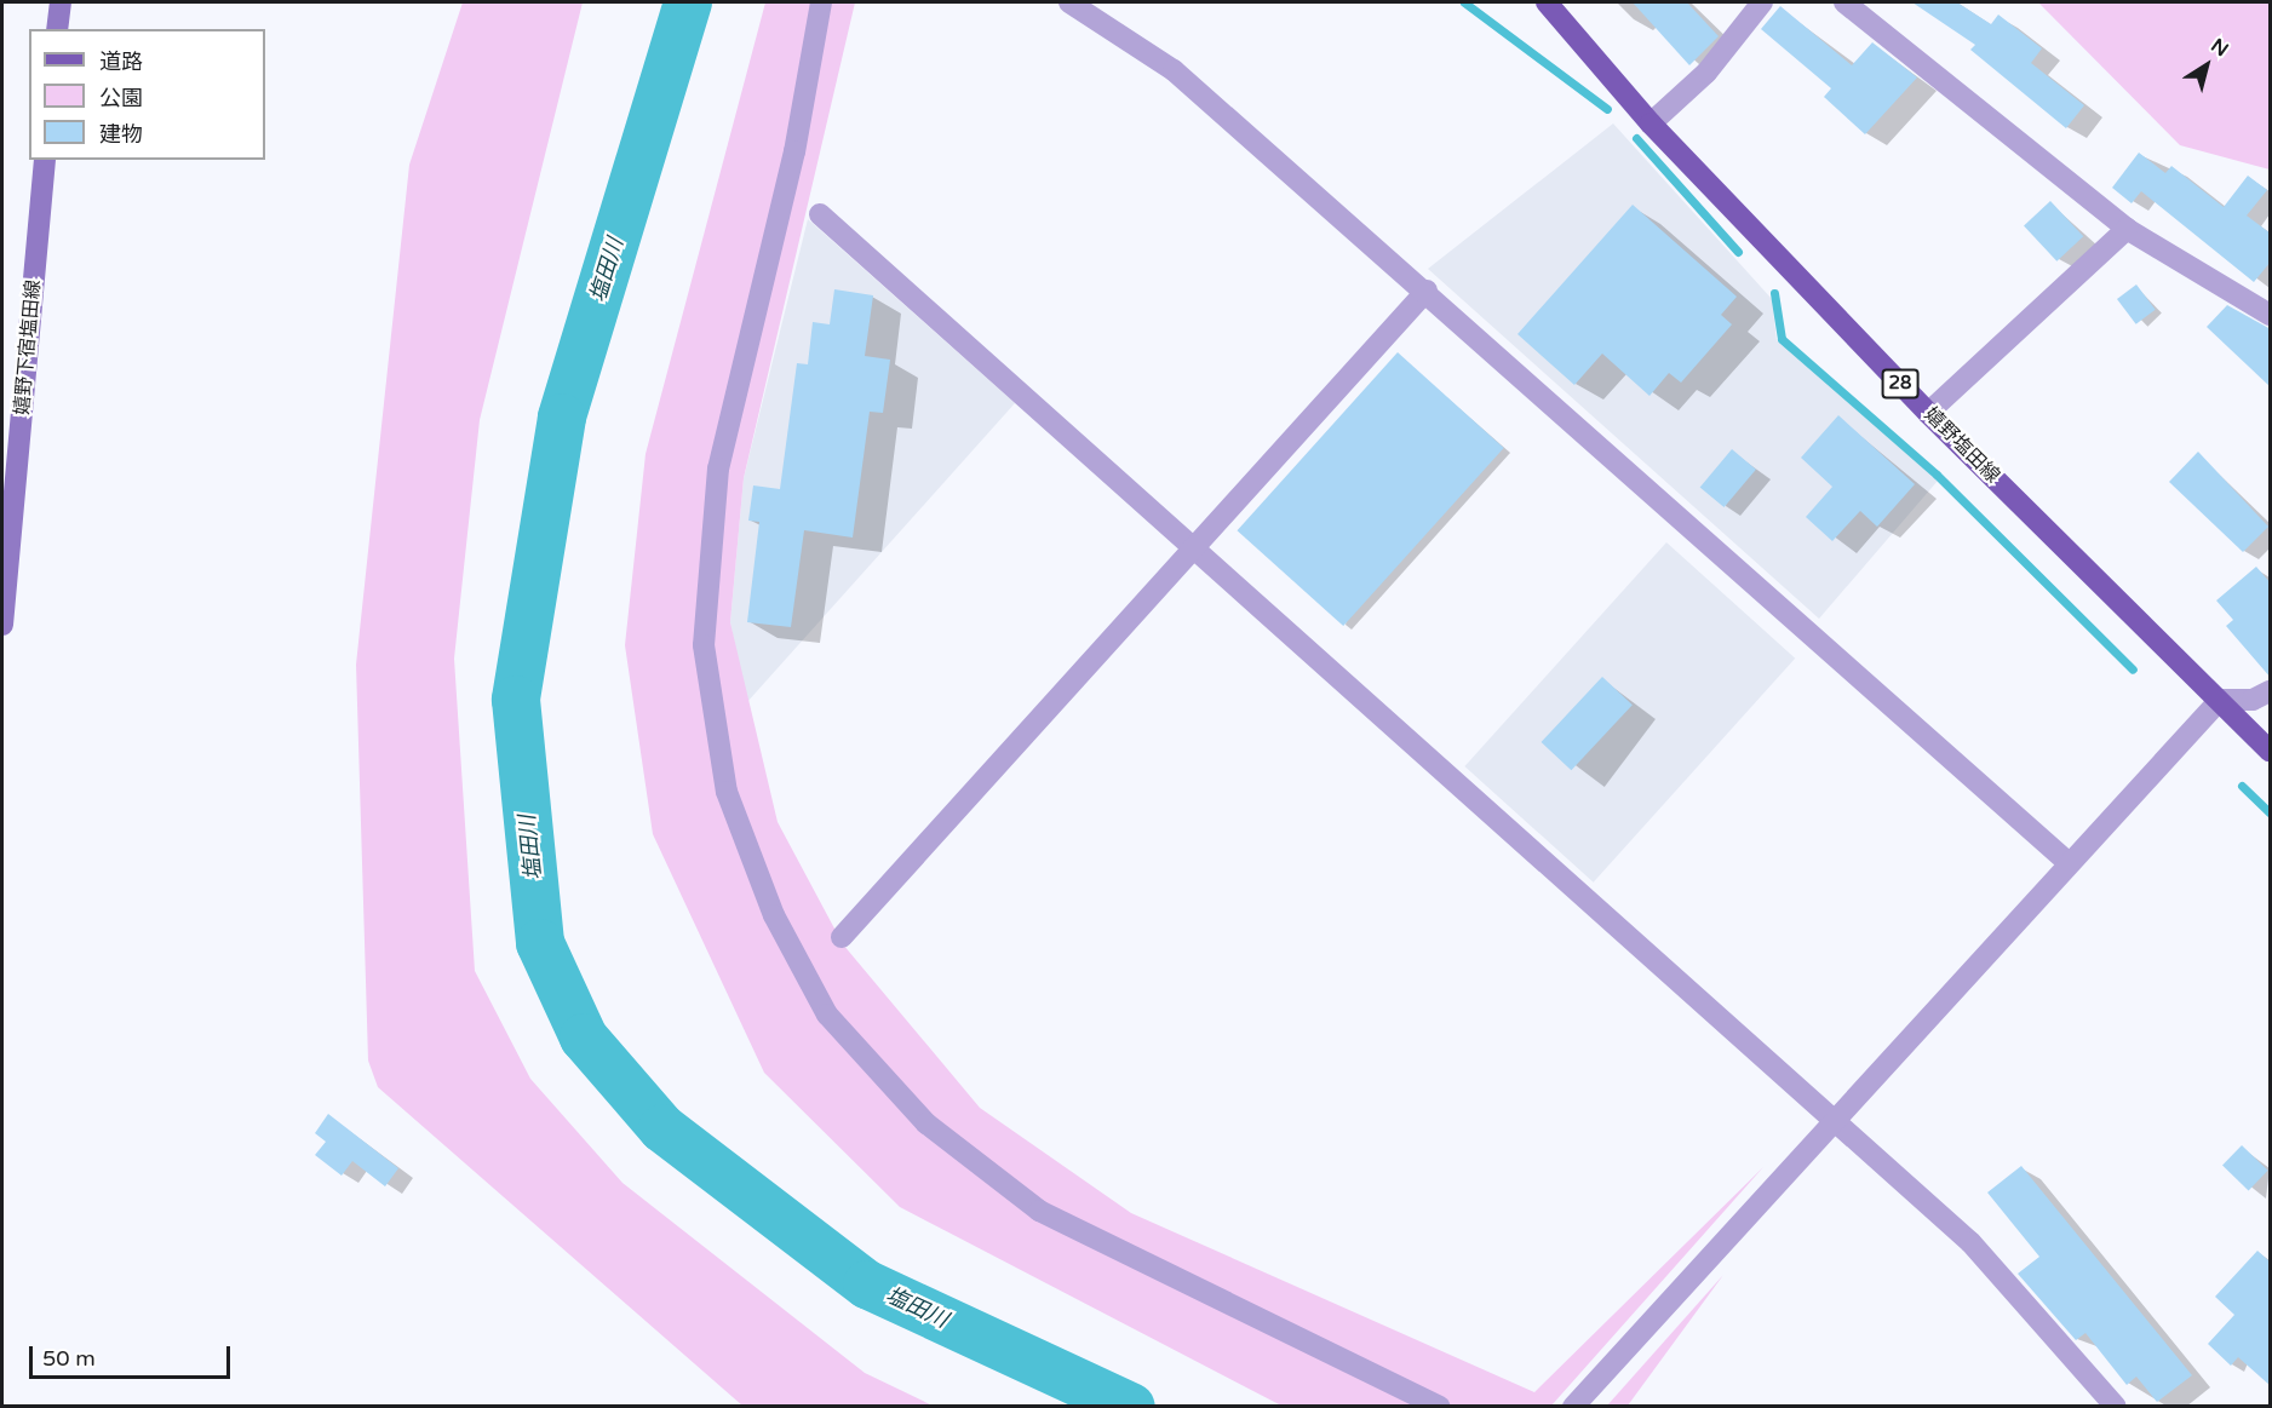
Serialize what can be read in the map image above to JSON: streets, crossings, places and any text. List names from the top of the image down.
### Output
{
  "streets": {
    "main road": ["嬉野下宿塩田線", "28", "嬉野塩田線"]
  },
  "water": ["塩田川"],
  "legend": ["道路", "公園", "建物"],
  "scale_bar": "50 m",
  "north": "top right"
}
